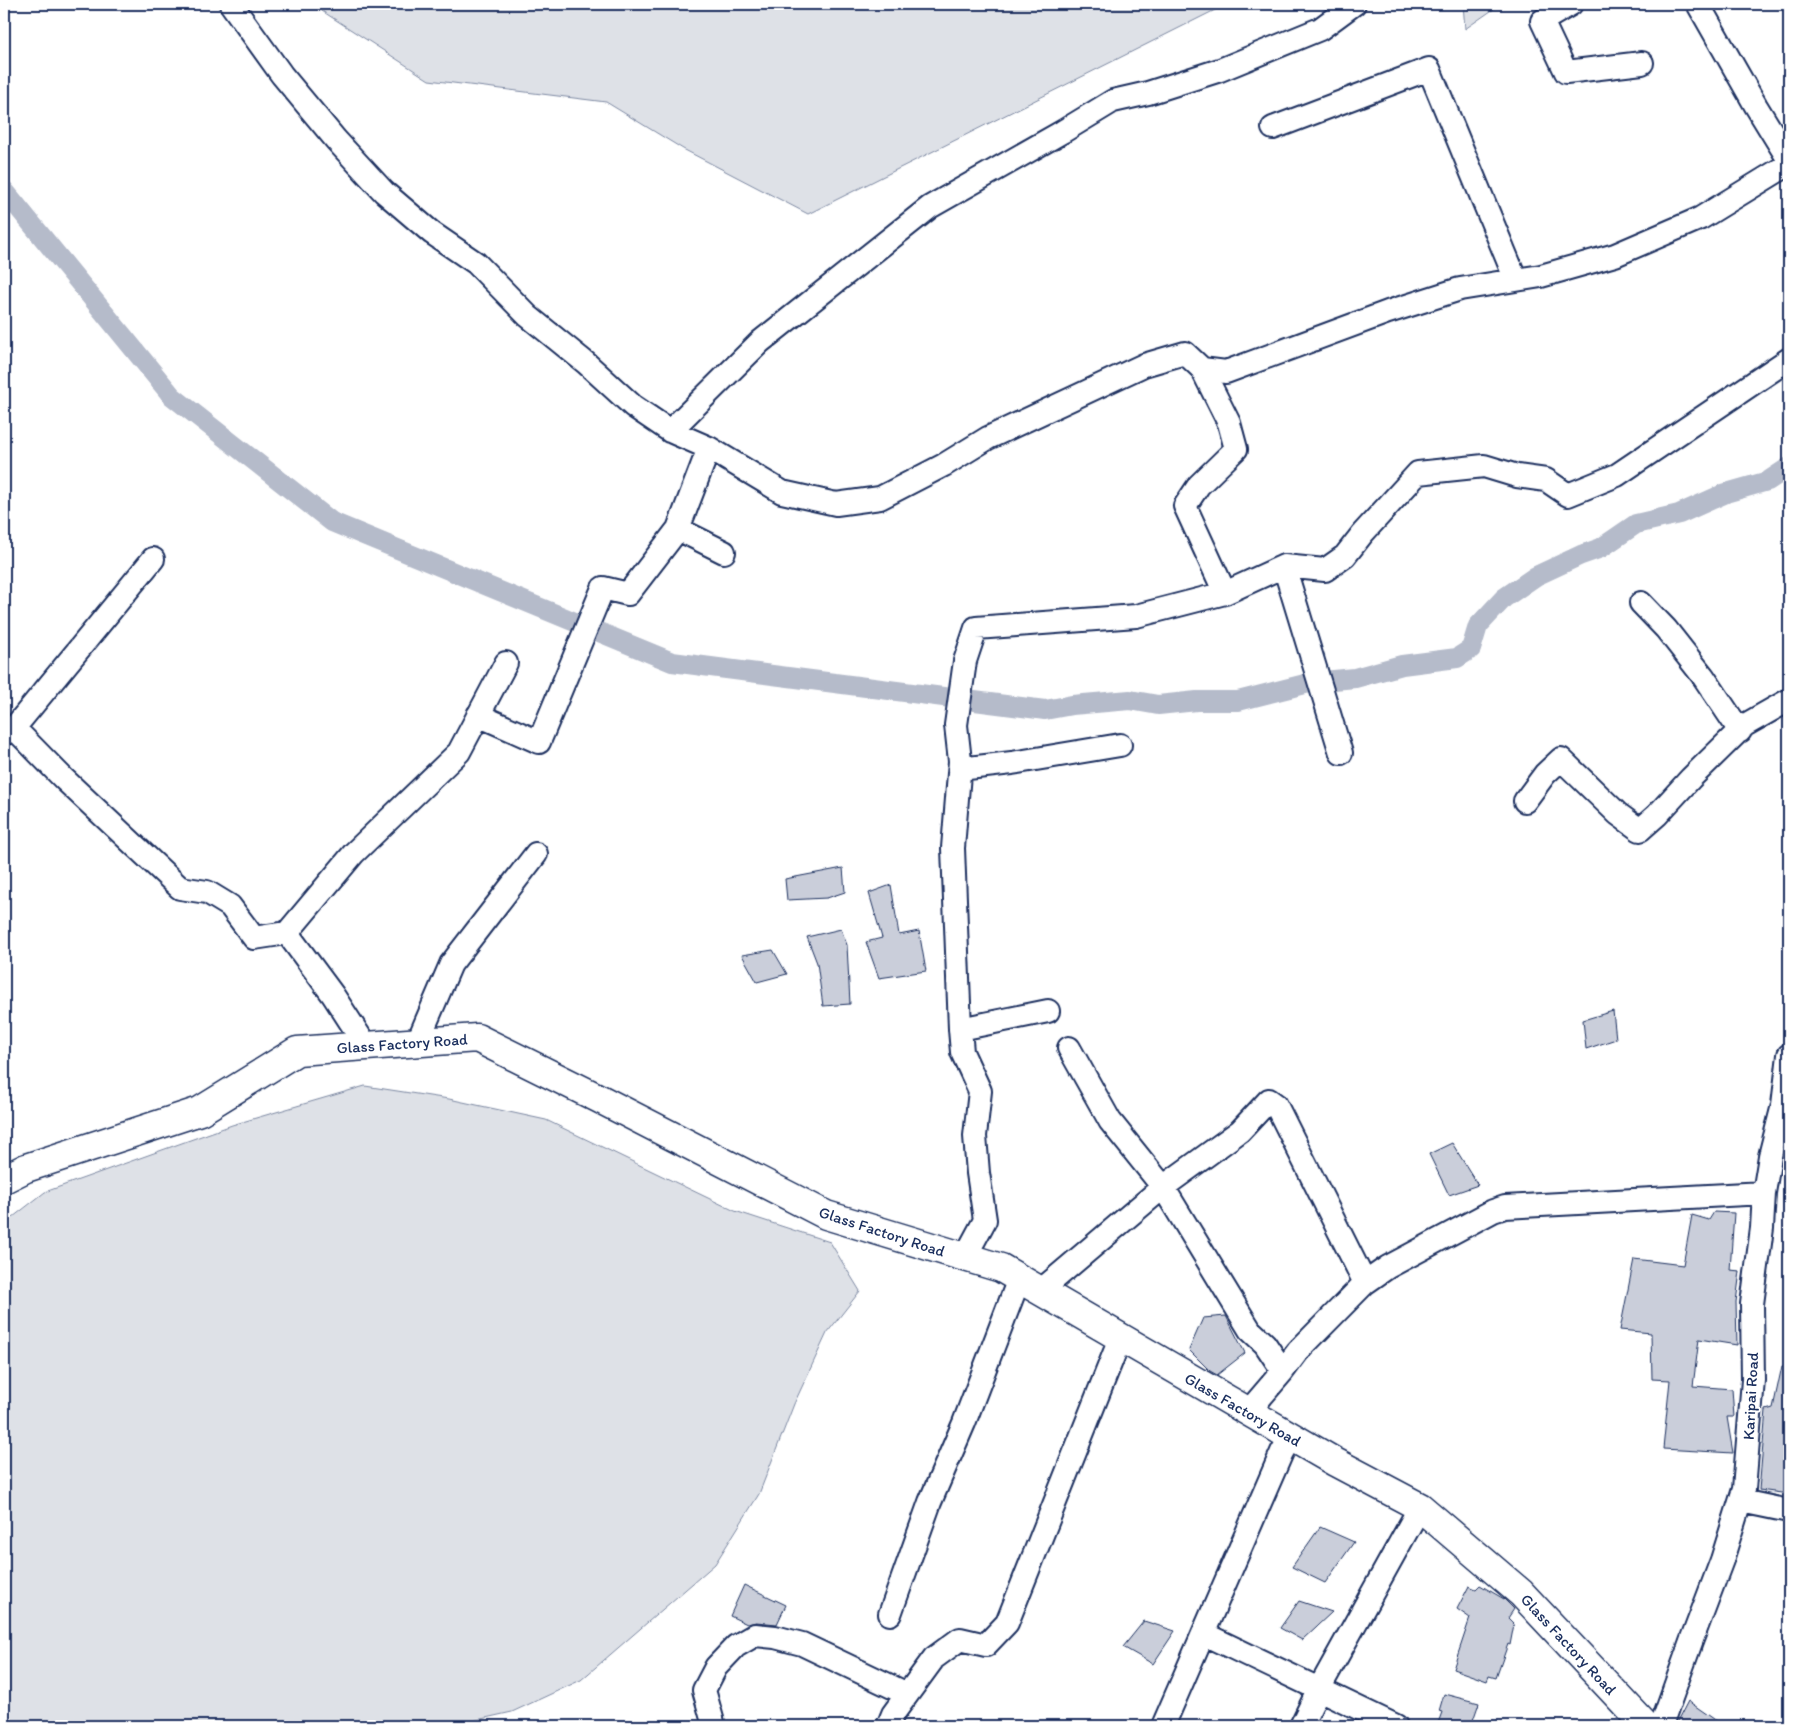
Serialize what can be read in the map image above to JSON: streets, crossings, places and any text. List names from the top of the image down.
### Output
{
  "streets": {
    "main road": ["Glass Factory Road"],
    "street": ["Karipai Road"]
  }
}
